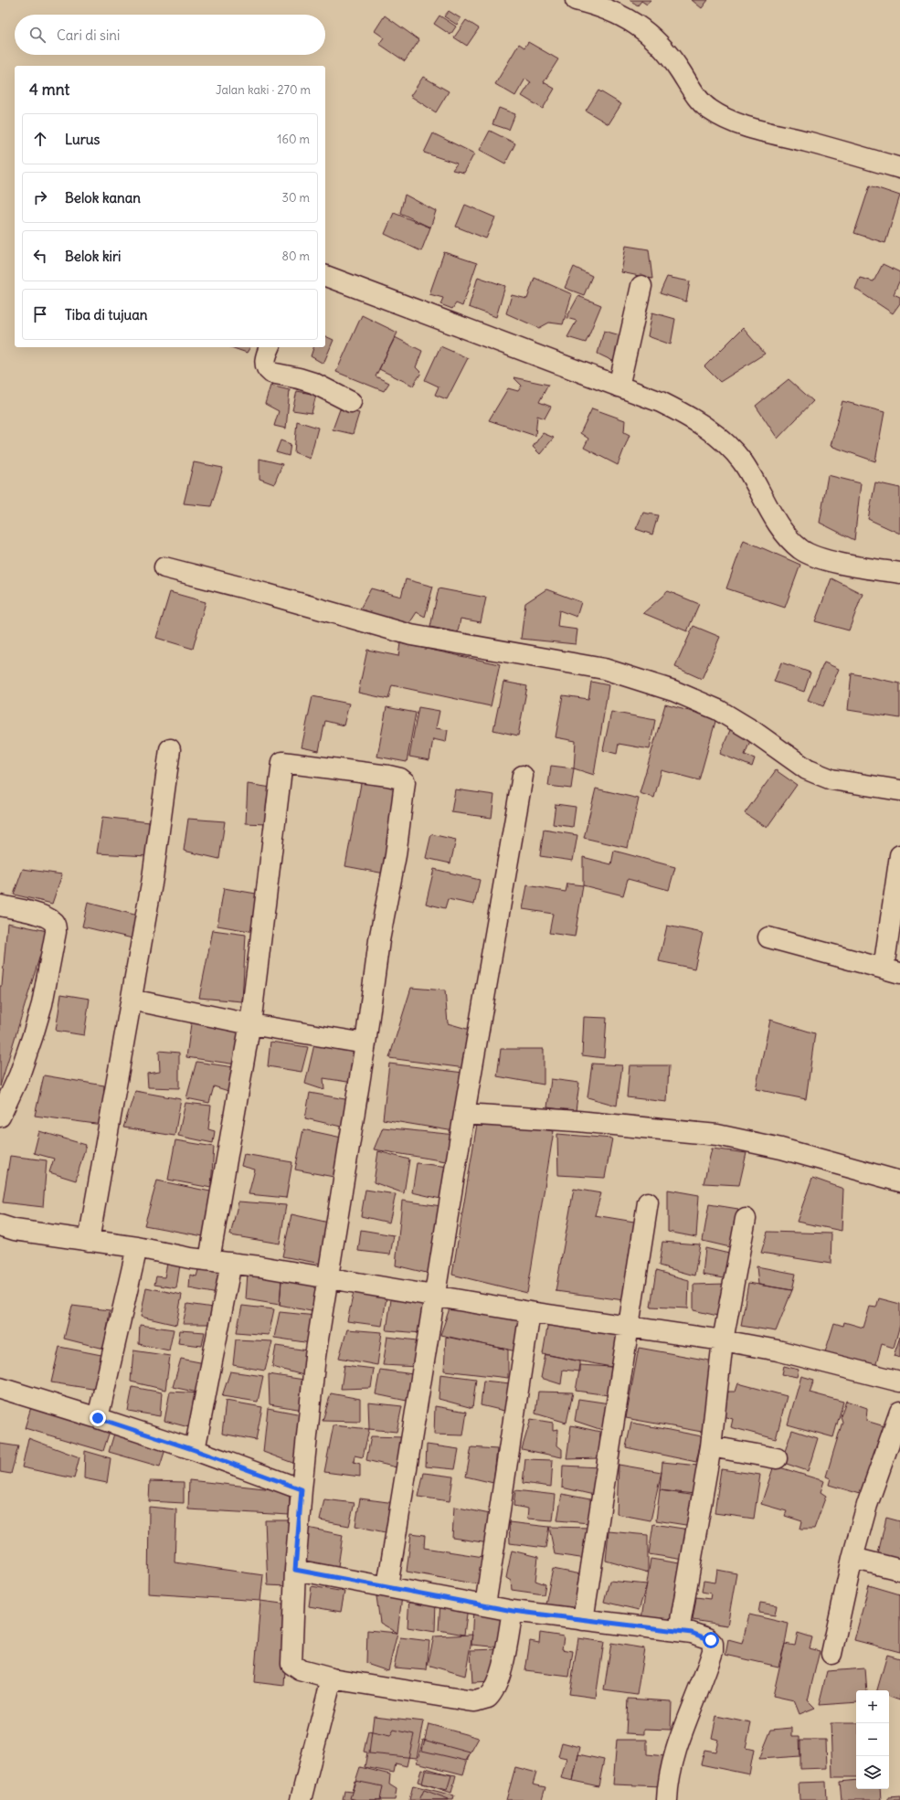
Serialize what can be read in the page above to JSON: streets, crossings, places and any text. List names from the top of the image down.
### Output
{
  "page": {
    "search": "Cari di sini",
    "heading": ["4 mnt", "Jalan kaki · 270 m"],
    "list": [
      ["Lurus", "160 m"],
      ["Belok kanan", "30 m"],
      ["Belok kiri", "80 m"],
      "Tiba di tujuan"
    ],
    "map_buttons": ["+", "−"]
  }
}
